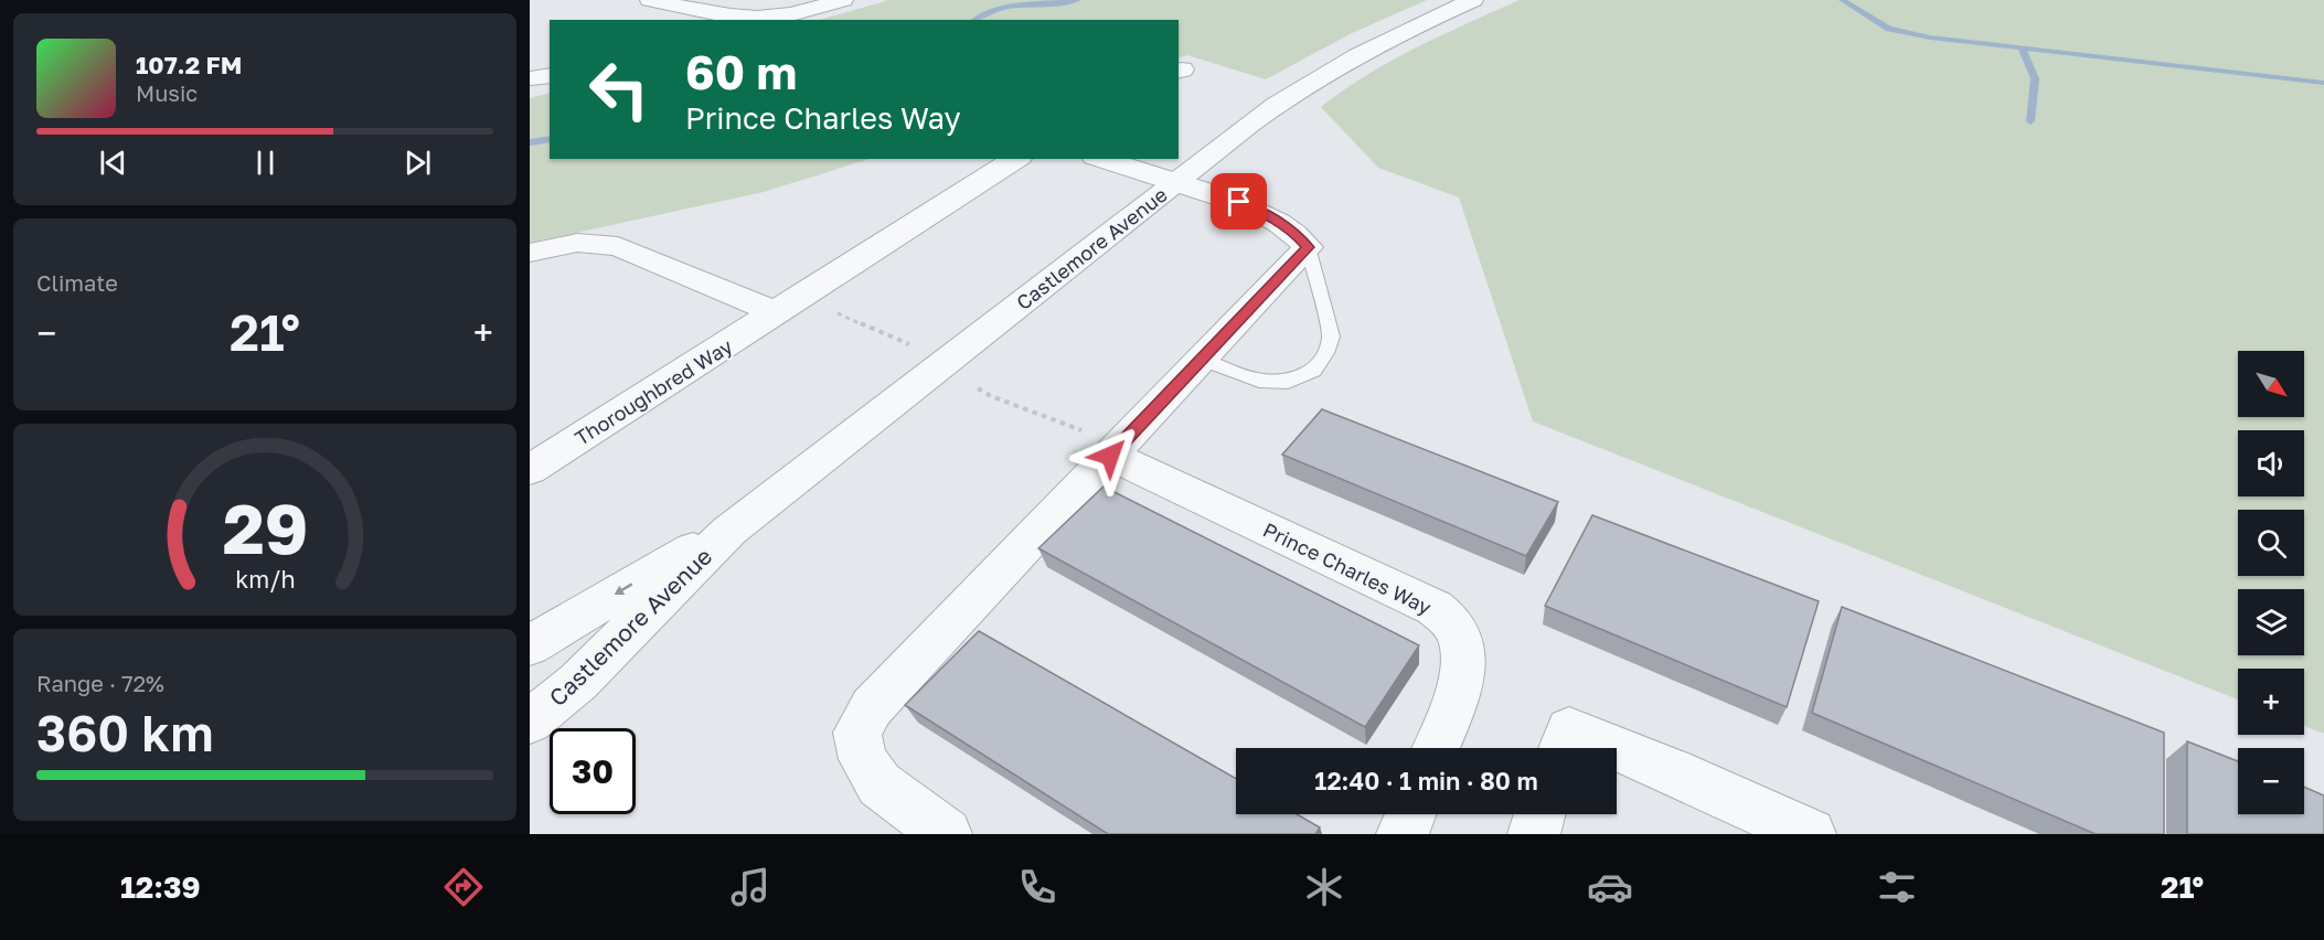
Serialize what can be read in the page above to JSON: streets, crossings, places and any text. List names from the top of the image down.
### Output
{
  "streets": {
    "street": ["Castlemore Avenue", "Thoroughbred Way", "Prince Charles Way"]
  },
  "north": "bottom right",
  "page": {
    "turn": ["60 m", "Prince Charles Way"],
    "song": ["107.2 FM", "Music"],
    "tile": [
      "Climate",
      ["Range · 72%", "360 km"]
    ],
    "heat": ["−", "21°", "+"],
    "map_buttons": ["+", "−"],
    "limit": "30",
    "trip": "12:40 · 1 min · 80 m",
    "tabs": ["12:39", "21°"],
    "gauge": ["29", "km/h"]
  }
}
